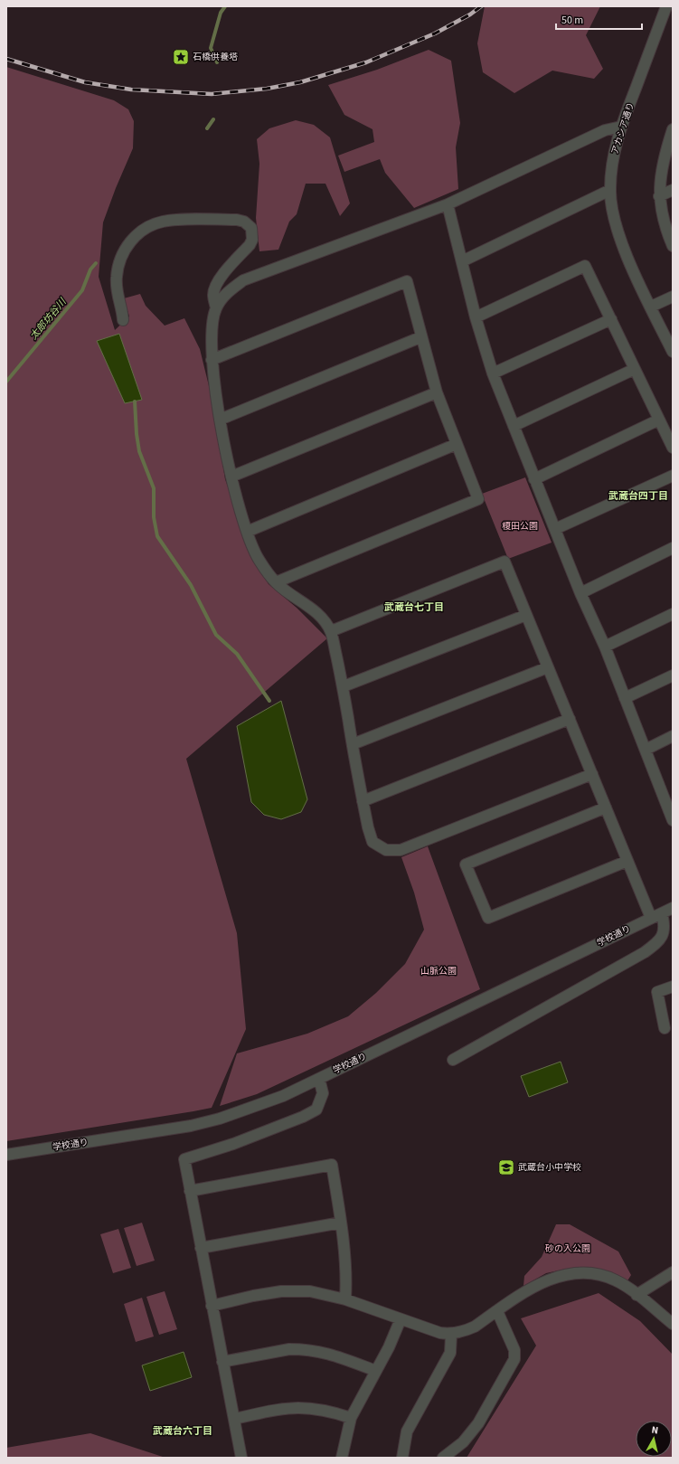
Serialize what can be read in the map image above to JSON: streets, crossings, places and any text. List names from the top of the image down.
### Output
{
  "streets": {
    "street": ["アカシア通り", "学校通り"]
  },
  "districts": ["武蔵台四丁目", "武蔵台七丁目", "武蔵台六丁目"],
  "water": ["太郎坊谷川"],
  "parks": ["榎田公園", "山脈公園", "砂の入公園"],
  "places": {
    "place": ["石橋供養塔"],
    "school or university": ["武蔵台小中学校"]
  },
  "scale_bar": "50 m",
  "north": "top"
}
